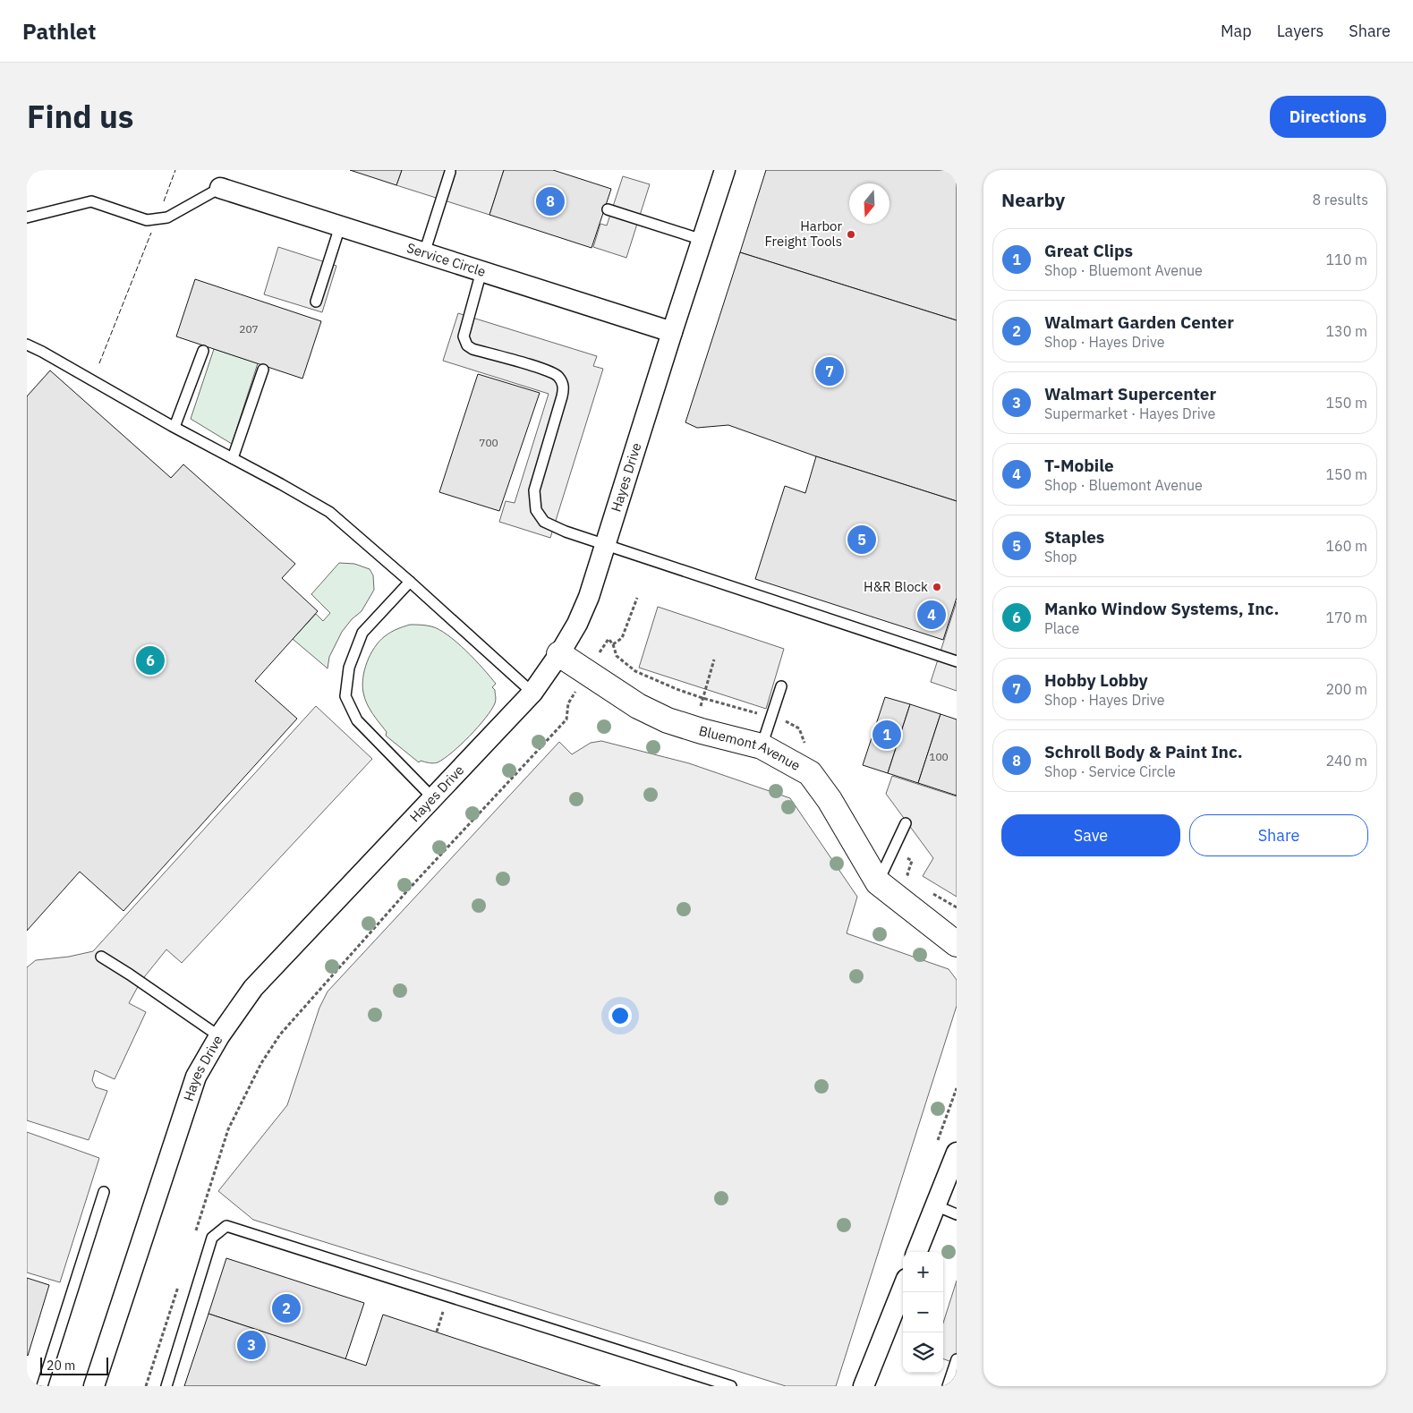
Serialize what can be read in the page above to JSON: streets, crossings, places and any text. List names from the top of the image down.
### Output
{
  "streets": {
    "street": ["Service Circle", "Hayes Drive", "Bluemont Avenue"]
  },
  "crossings": [
    ["Service Circle", "Hayes Drive"],
    ["Hayes Drive", "Bluemont Avenue"]
  ],
  "places": ["Harbor Freight Tools", "H&R Block"],
  "house_numbers": ["207", "700", "100"],
  "scale_bar": "20 m",
  "north": "bottom",
  "page": {
    "header": "Pathlet",
    "nav": ["Map", "Layers", "Share"],
    "title": "Find us",
    "buttons": [
      "Directions",
      ["Save", "Share"]
    ],
    "heading": ["Nearby", "8 results"],
    "pins": [
      "8",
      "7",
      "5",
      "4",
      "6",
      "1",
      "2",
      "3"
    ],
    "list": [
      {
        "mark": "1",
        "name": "Great Clips",
        "note": "Shop · Bluemont Avenue",
        "value": "110 m"
      },
      {
        "mark": "2",
        "name": "Walmart Garden Center",
        "note": "Shop · Hayes Drive",
        "value": "130 m"
      },
      {
        "mark": "3",
        "name": "Walmart Supercenter",
        "note": "Supermarket · Hayes Drive",
        "value": "150 m"
      },
      {
        "mark": "4",
        "name": "T-Mobile",
        "note": "Shop · Bluemont Avenue",
        "value": "150 m"
      },
      {
        "mark": "5",
        "name": "Staples",
        "note": "Shop",
        "value": "160 m"
      },
      {
        "mark": "6",
        "name": "Manko Window Systems, Inc.",
        "note": "Place",
        "value": "170 m"
      },
      {
        "mark": "7",
        "name": "Hobby Lobby",
        "note": "Shop · Hayes Drive",
        "value": "200 m"
      },
      {
        "mark": "8",
        "name": "Schroll Body & Paint Inc.",
        "note": "Shop · Service Circle",
        "value": "240 m"
      }
    ],
    "map_buttons": ["+", "−"],
    "scale": "20 m"
  }
}
